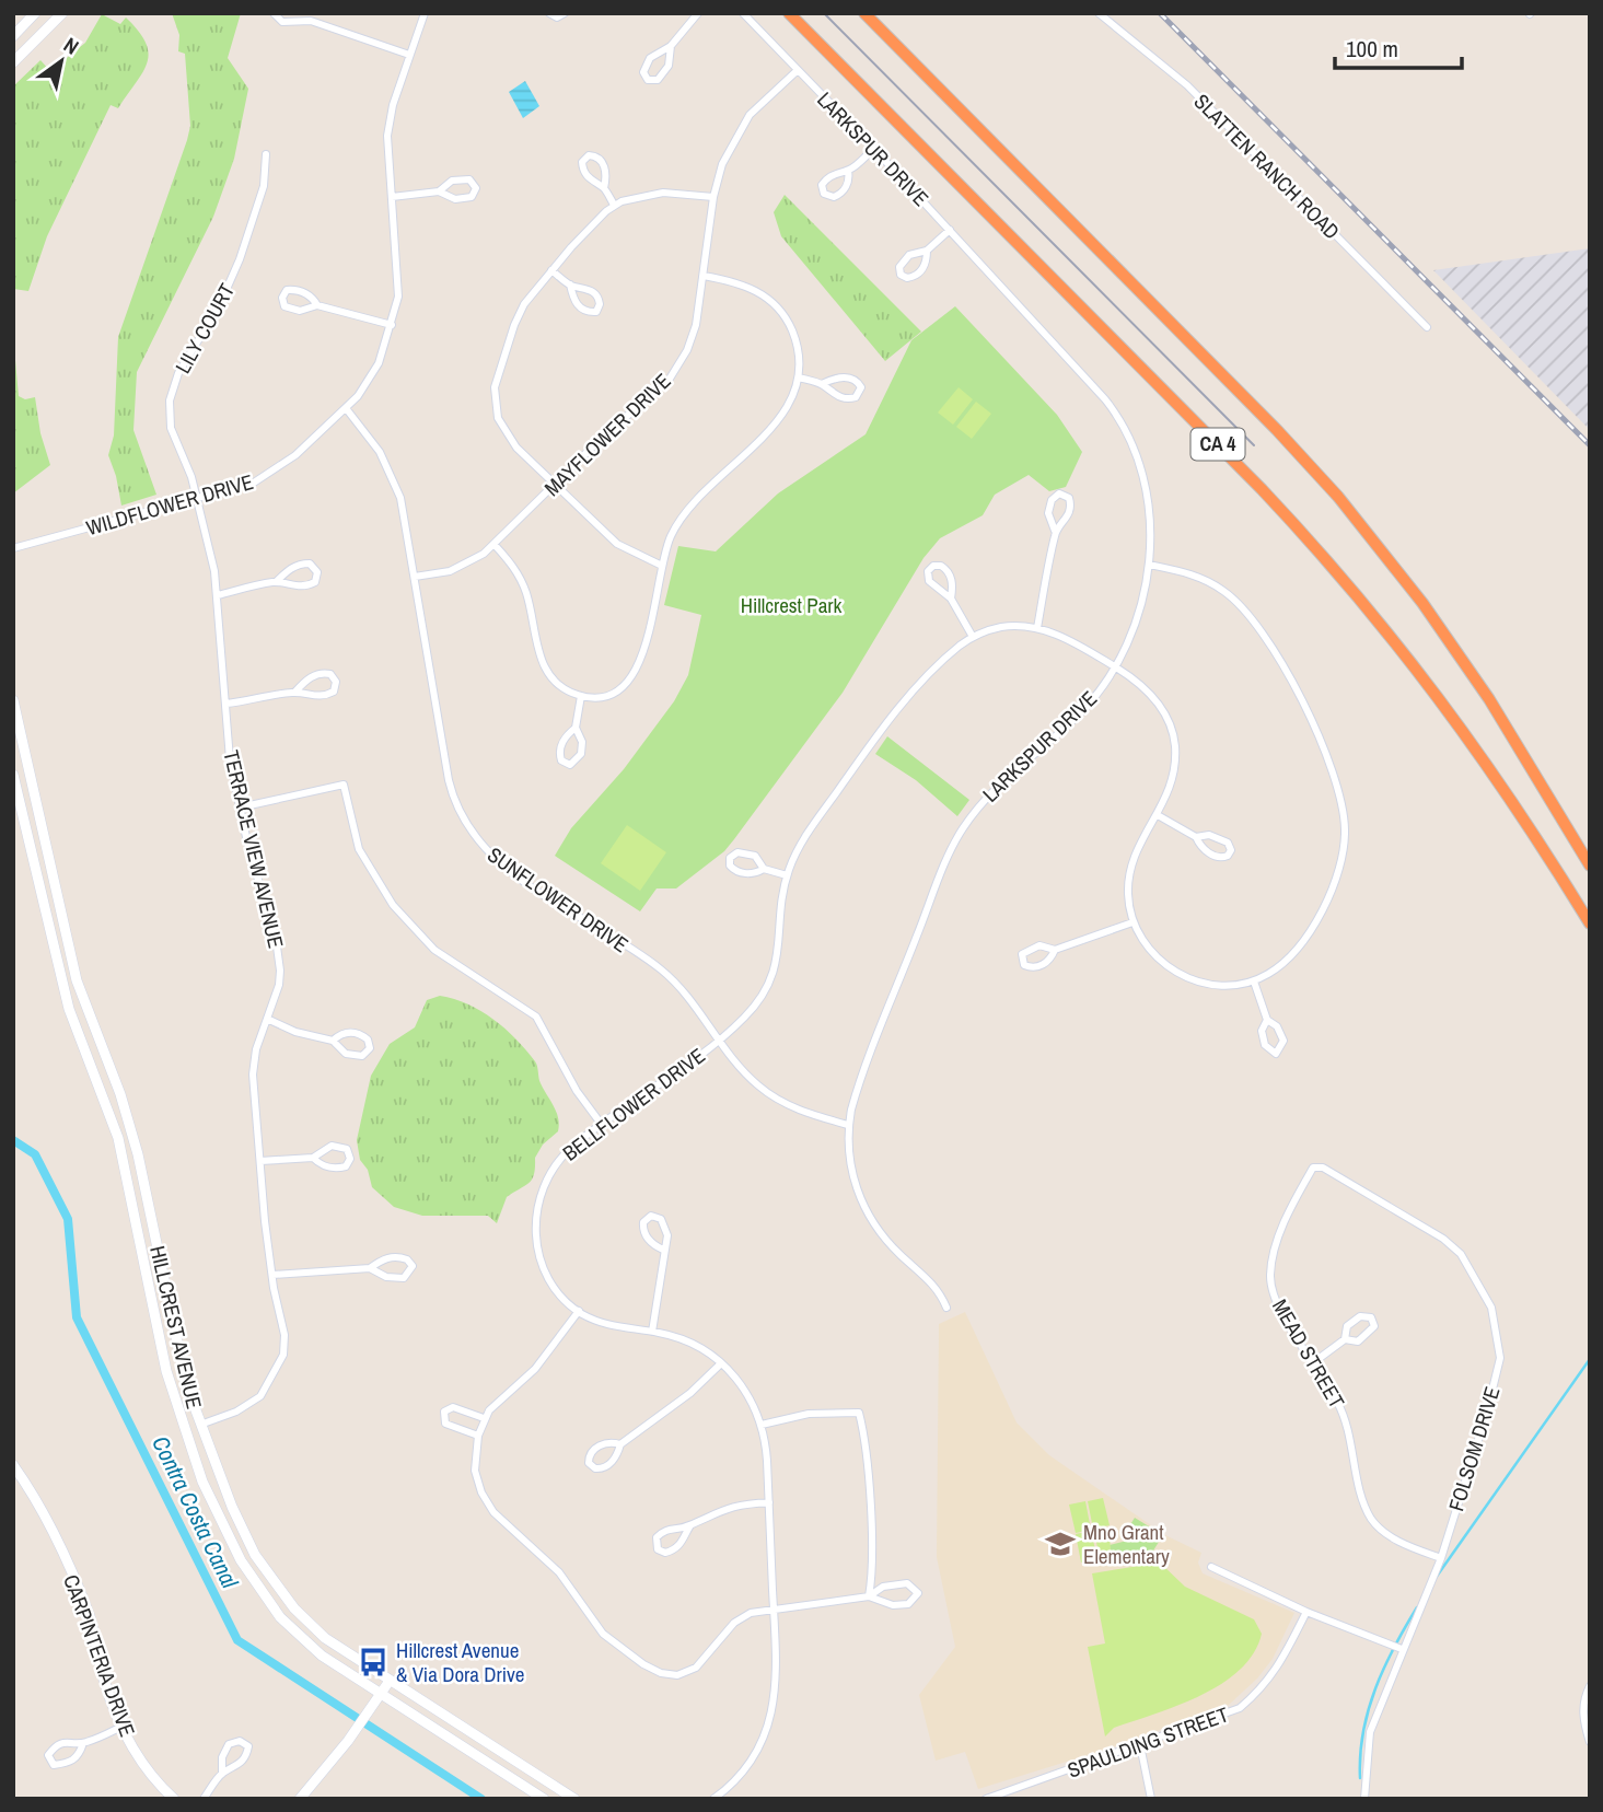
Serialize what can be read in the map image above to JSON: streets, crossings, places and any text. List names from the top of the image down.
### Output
{
  "streets": {
    "highway": ["CA 4"],
    "main road": ["HILLCREST AVENUE", "CARPINTERIA DRIVE"],
    "street": [
      "LARKSPUR DRIVE",
      "SLATTEN RANCH ROAD",
      "LILY COURT",
      "MAYFLOWER DRIVE",
      "WILDFLOWER DRIVE",
      "TERRACE VIEW AVENUE",
      "SUNFLOWER DRIVE",
      "BELLFLOWER DRIVE",
      "MEAD STREET",
      "FOLSOM DRIVE",
      "SPAULDING STREET"
    ]
  },
  "crossings": [
    ["LARKSPUR DRIVE", "MAYFLOWER DRIVE"],
    ["LARKSPUR DRIVE", "SUNFLOWER DRIVE"],
    ["LARKSPUR DRIVE", "BELLFLOWER DRIVE"],
    ["LILY COURT", "WILDFLOWER DRIVE"],
    ["LILY COURT", "TERRACE VIEW AVENUE"],
    ["MAYFLOWER DRIVE", "SUNFLOWER DRIVE"],
    ["WILDFLOWER DRIVE", "TERRACE VIEW AVENUE"],
    ["WILDFLOWER DRIVE", "SUNFLOWER DRIVE"],
    ["TERRACE VIEW AVENUE", "HILLCREST AVENUE"],
    ["SUNFLOWER DRIVE", "BELLFLOWER DRIVE"],
    ["MEAD STREET", "FOLSOM DRIVE"]
  ],
  "water": ["Contra Costa Canal"],
  "parks": ["Hillcrest Park"],
  "places": {
    "school or university": ["Mno Grant Elementary"],
    "bus stop": ["Hillcrest Avenue & Via Dora Drive"]
  },
  "scale_bar": "100 m",
  "north": "top right"
}
